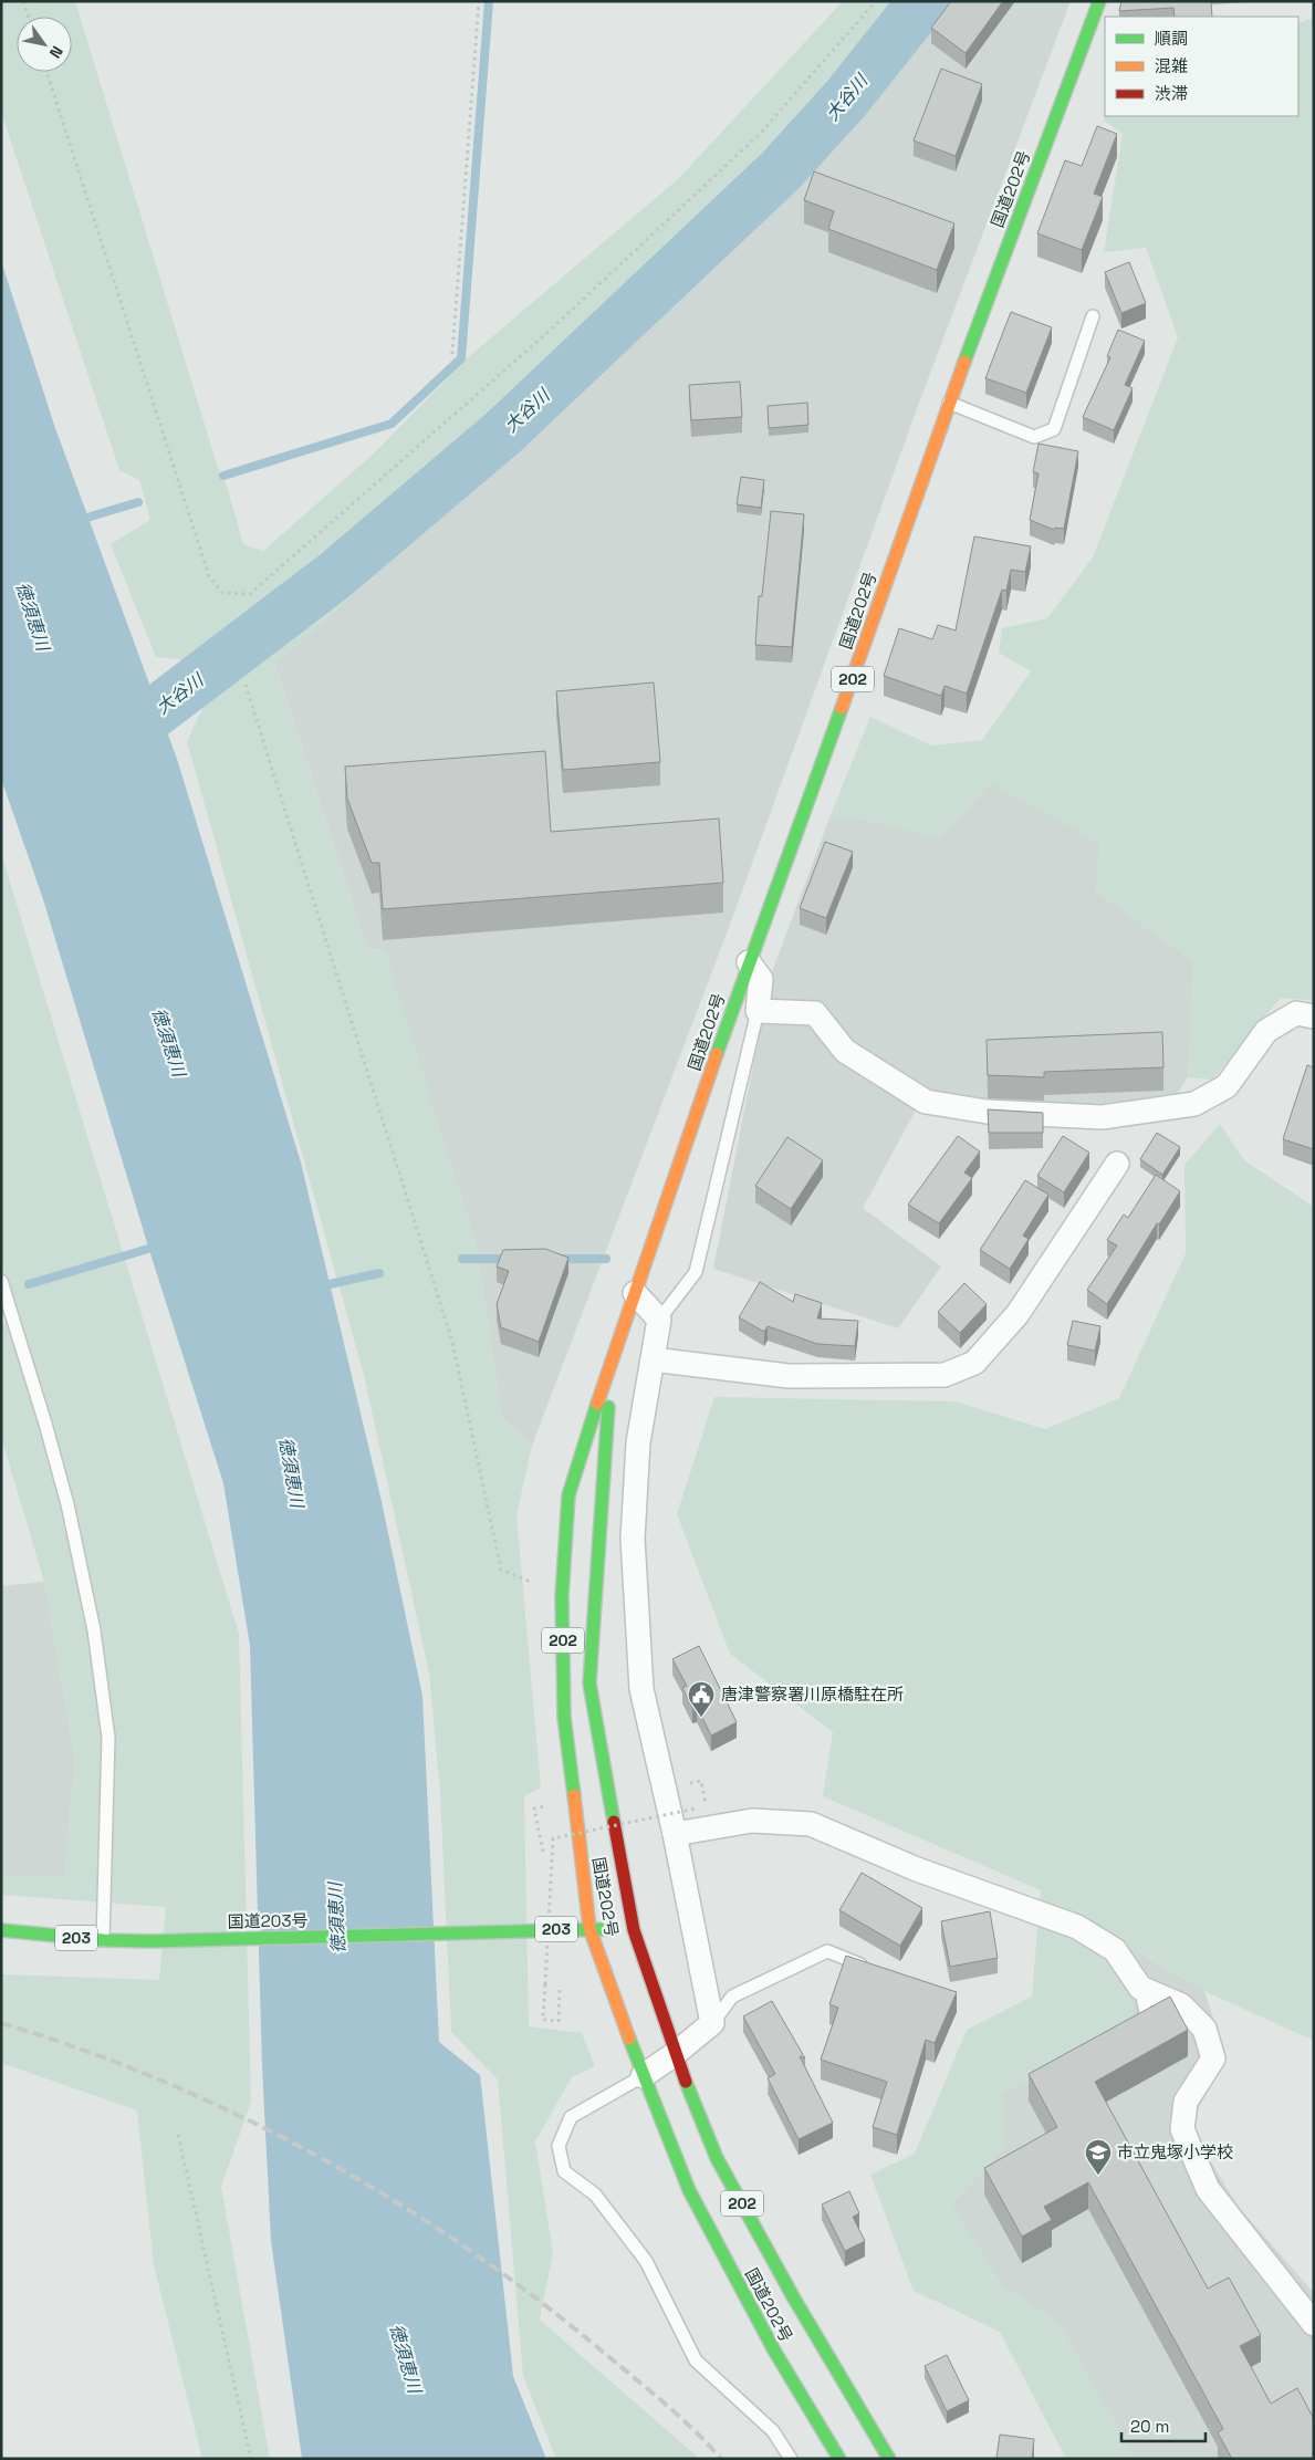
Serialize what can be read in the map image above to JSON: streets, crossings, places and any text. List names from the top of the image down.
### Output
{
  "streets": {
    "highway": [
      "国道202号",
      "202",
      "国道203号",
      "203"
    ]
  },
  "crossings": [
    ["国道202号", "国道203号"]
  ],
  "water": ["大谷川", "徳須恵川"],
  "places": {
    "public building": ["唐津警察署川原橋駐在所"],
    "school or university": ["市立鬼塚小学校"]
  },
  "legend": ["順調", "混雑", "渋滞"],
  "scale_bar": "20 m",
  "north": "bottom right"
}
